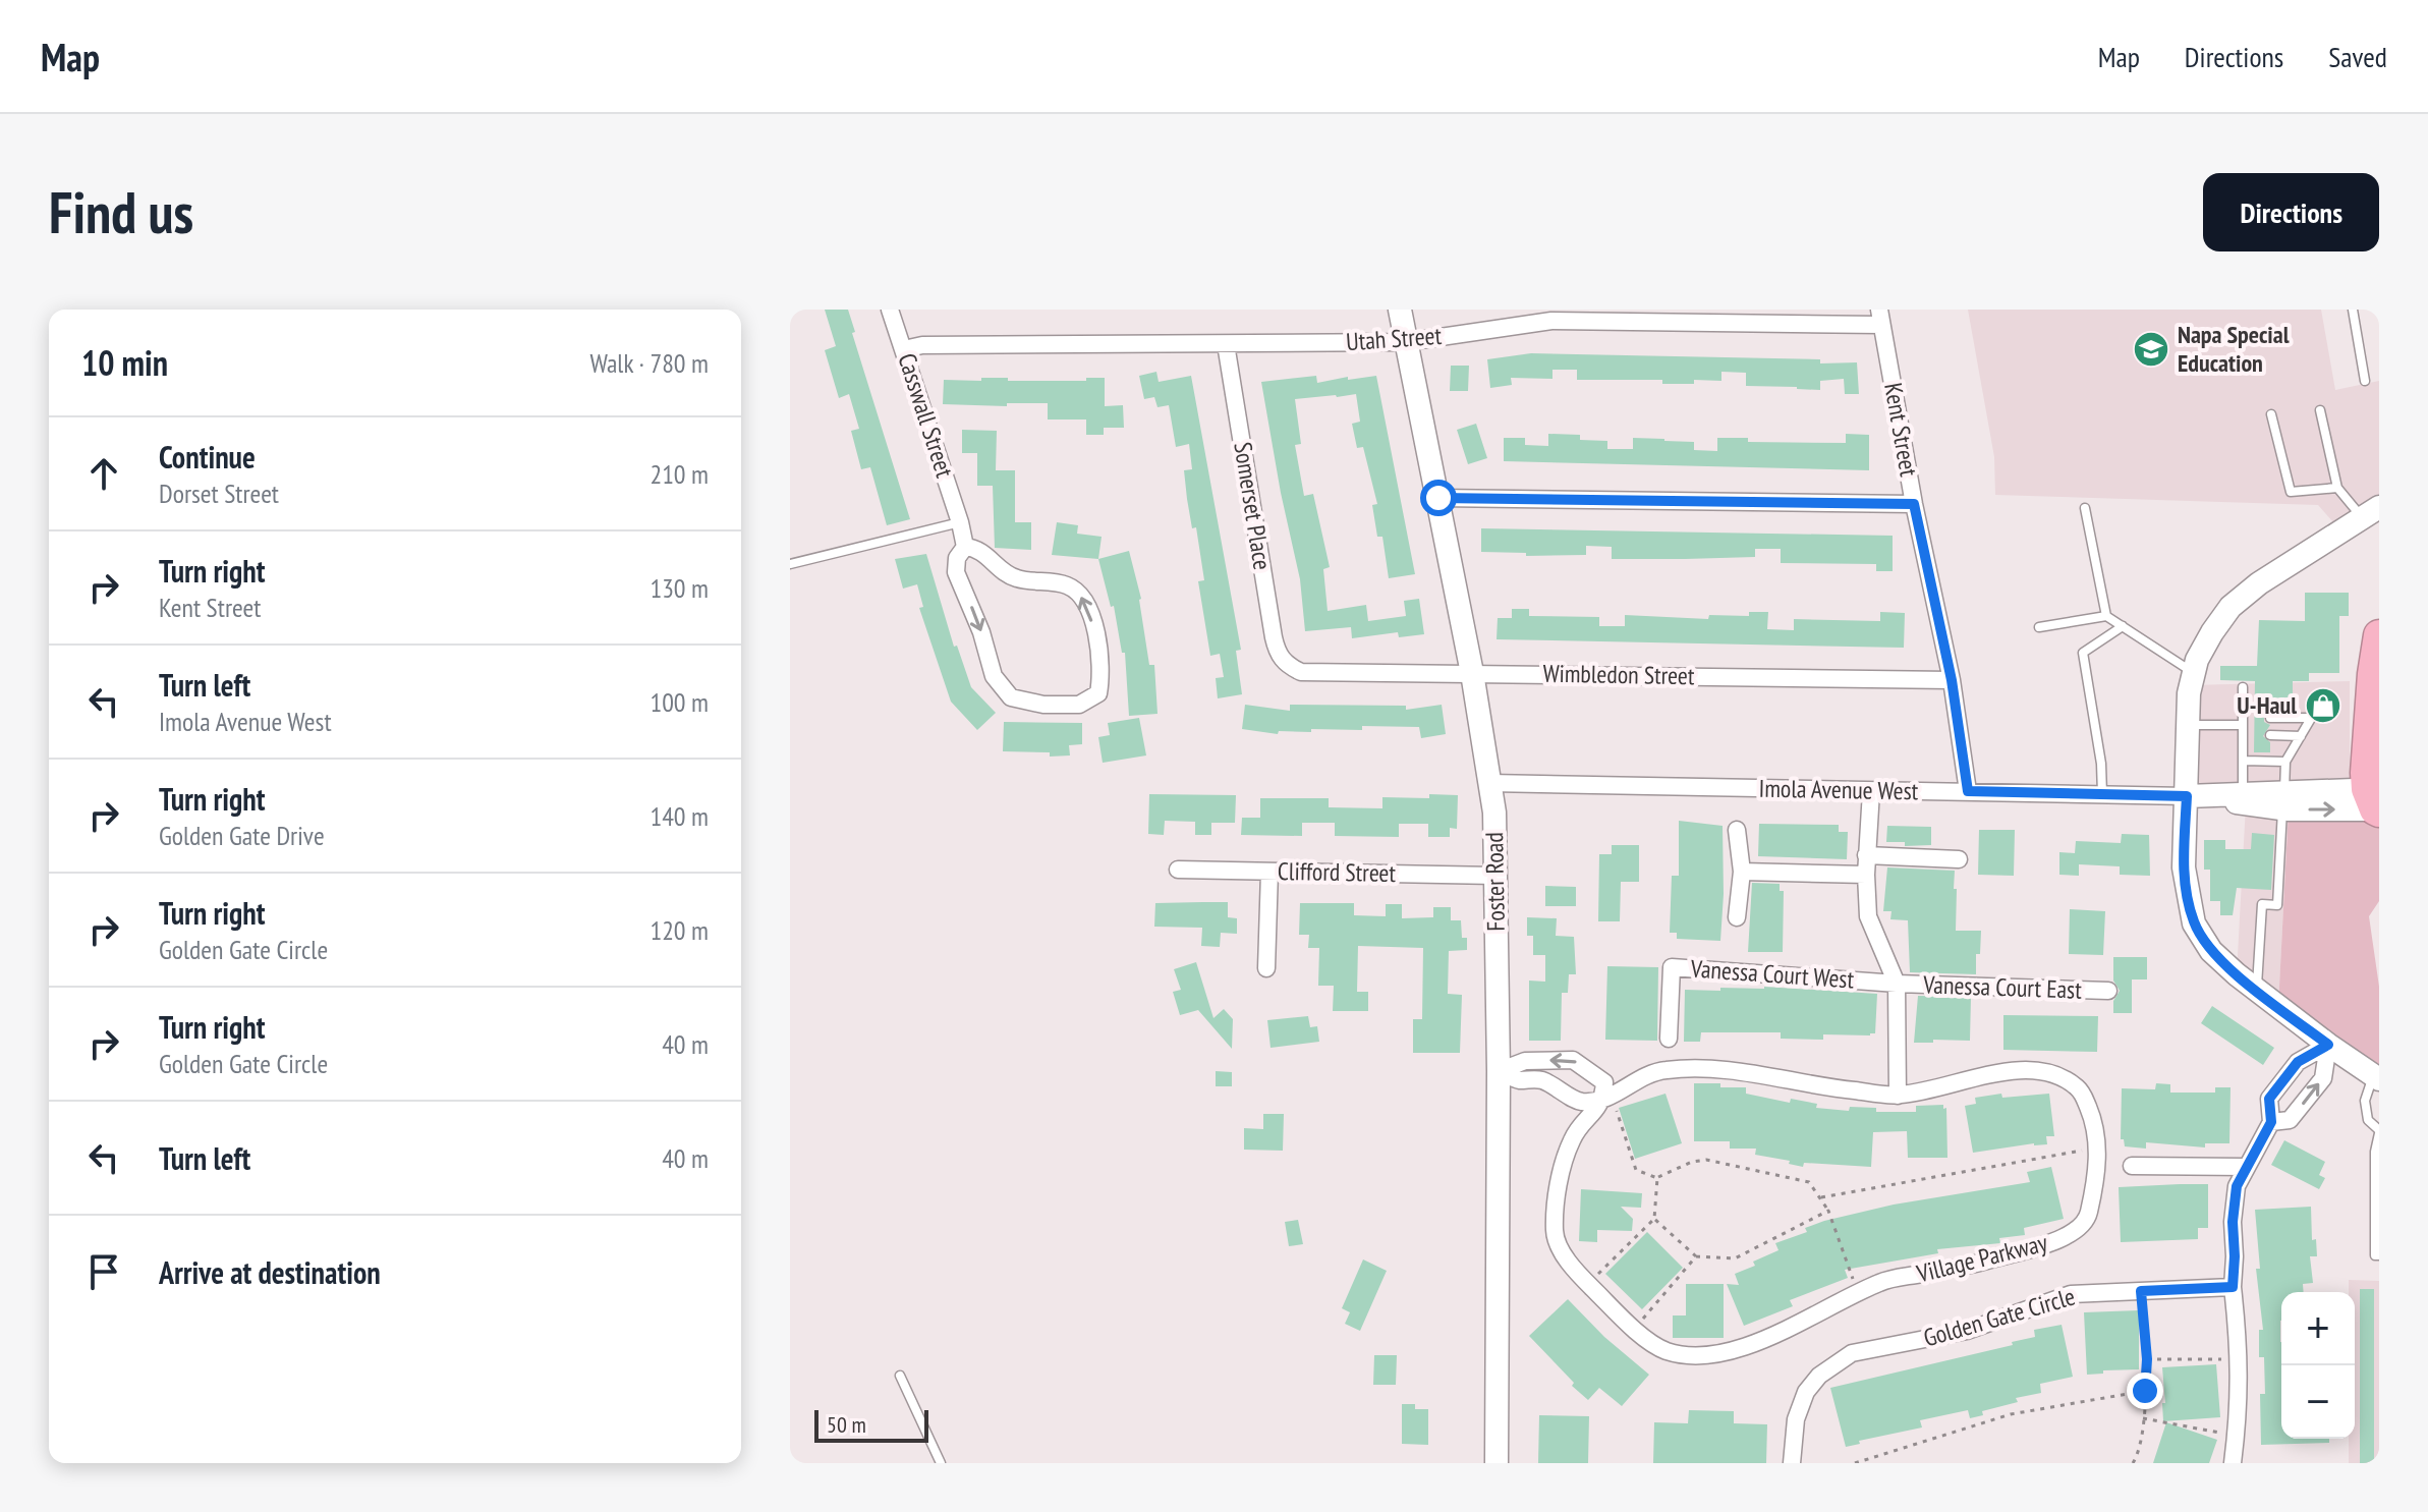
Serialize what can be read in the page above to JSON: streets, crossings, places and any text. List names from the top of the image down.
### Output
{
  "streets": {
    "street": [
      "Utah Street",
      "Casswall Street",
      "Kent Street",
      "Somerset Place",
      "Wimbledon Street",
      "Imola Avenue West",
      "Clifford Street",
      "Foster Road",
      "Vanessa Court West",
      "Vanessa Court East",
      "Village Parkway",
      "Golden Gate Circle"
    ]
  },
  "crossings": [
    ["Utah Street", "Casswall Street"],
    ["Utah Street", "Kent Street"],
    ["Utah Street", "Somerset Place"],
    ["Utah Street", "Foster Road"],
    ["Kent Street", "Wimbledon Street"],
    ["Kent Street", "Imola Avenue West"],
    ["Somerset Place", "Wimbledon Street"],
    ["Wimbledon Street", "Foster Road"],
    ["Imola Avenue West", "Foster Road"],
    ["Clifford Street", "Foster Road"],
    ["Vanessa Court West", "Vanessa Court East"]
  ],
  "places": {
    "school or university": ["Napa Special Education"],
    "shop": ["U-Haul"]
  },
  "scale_bar": "50 m",
  "page": {
    "header": "Map",
    "nav": ["Map", "Directions", "Saved"],
    "buttons": "Directions",
    "title": "Find us",
    "heading": ["10 min", "Walk · 780 m"],
    "list": [
      ["Continue", "Dorset Street", "210 m"],
      ["Turn right", "Kent Street", "130 m"],
      ["Turn left", "Imola Avenue West", "100 m"],
      ["Turn right", "Golden Gate Drive", "140 m"],
      ["Turn right", "Golden Gate Circle", "120 m"],
      ["Turn right", "Golden Gate Circle", "40 m"],
      ["Turn left", "40 m"],
      "Arrive at destination"
    ],
    "map_buttons": ["+", "−"],
    "scale": "50 m"
  }
}
